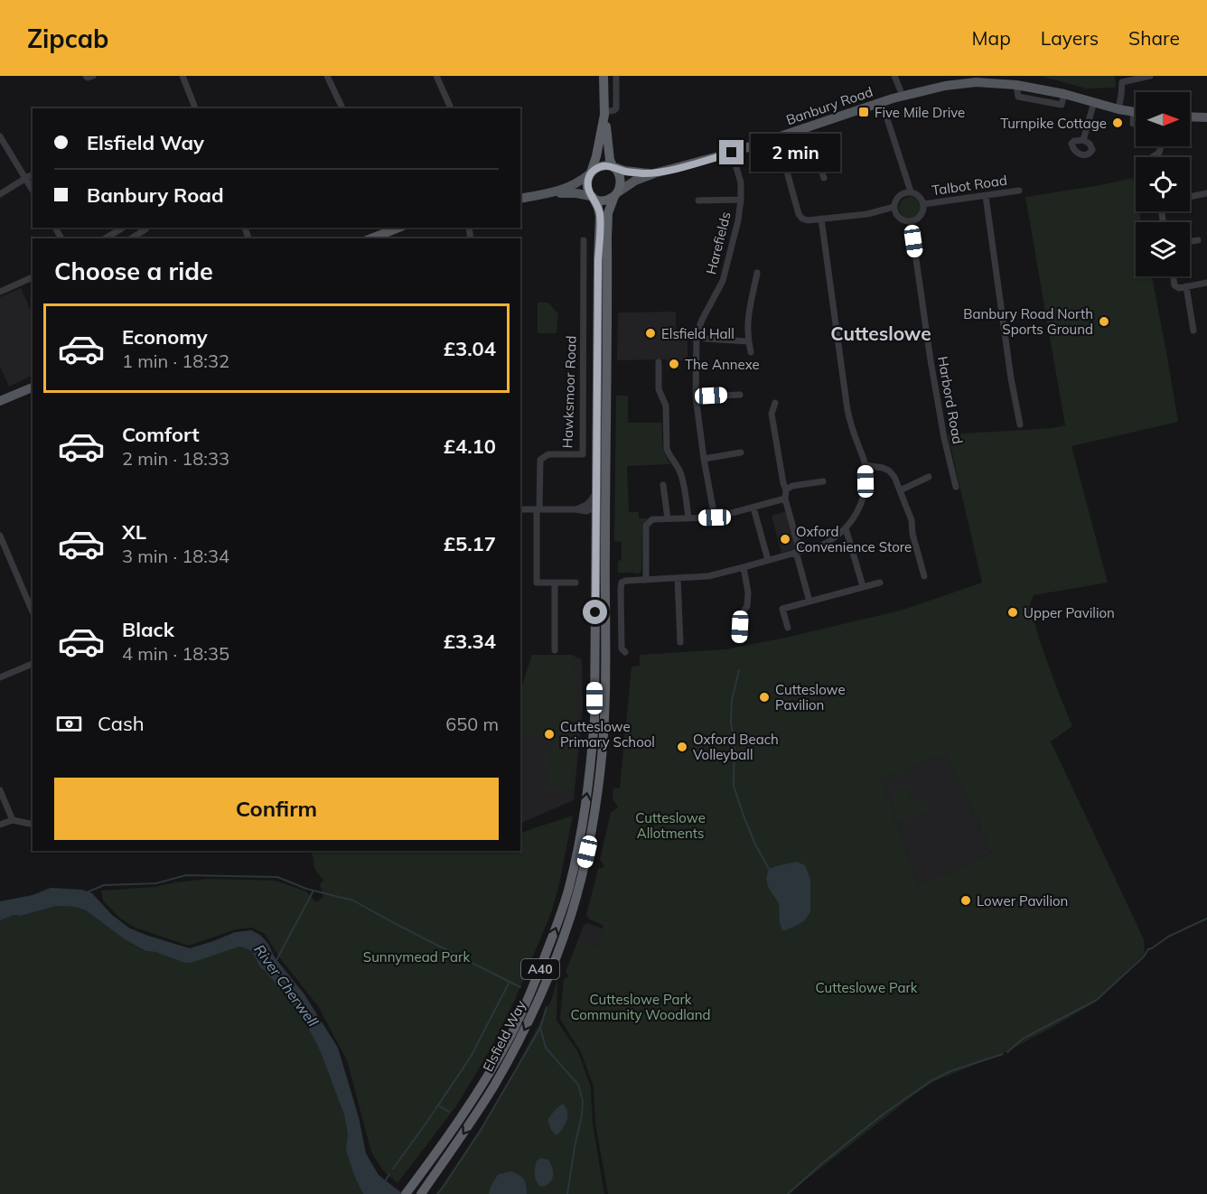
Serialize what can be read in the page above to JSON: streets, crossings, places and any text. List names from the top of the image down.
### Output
{
  "streets": {
    "highway": ["A40", "Elsfield Way"],
    "main road": ["Banbury Road"],
    "street": [
      "Talbot Road",
      "Harefields",
      "Hawksmoor Road",
      "Harbord Road"
    ]
  },
  "crossings": [
    ["Banbury Road", "Harefields"],
    ["Banbury Road", "Elsfield Way"],
    ["Talbot Road", "Harbord Road"],
    ["A40", "Elsfield Way"]
  ],
  "districts": ["Cutteslowe"],
  "water": ["River Cherwell"],
  "parks": [
    "Cutteslowe Allotments",
    "Sunnymead Park",
    "Cutteslowe Park",
    "Cutteslowe Park Community Woodland"
  ],
  "places": {
    "transit": ["Five Mile Drive"],
    "other": [
      "Turnpike Cottage",
      "Banbury Road North Sports Ground",
      "Elsfield Hall",
      "The Annexe",
      "Oxford Convenience Store",
      "Upper Pavilion",
      "Cutteslowe Pavilion",
      "Cutteslowe Primary School",
      "Oxford Beach Volleyball",
      "Lower Pavilion"
    ]
  },
  "north": "right",
  "page": {
    "header": "Zipcab",
    "nav": ["Map", "Layers", "Share"],
    "banner": ["Elsfield Way", "Banbury Road"],
    "bubble": "2 min",
    "heading": "Choose a ride",
    "list": [
      {
        "name": "Economy",
        "note": "1 min · 18:32",
        "value": "£3.04"
      },
      {
        "name": "Comfort",
        "note": "2 min · 18:33",
        "value": "£4.10"
      },
      {
        "name": "XL",
        "note": "3 min · 18:34",
        "value": "£5.17"
      },
      {
        "name": "Black",
        "note": "4 min · 18:35",
        "value": "£3.34"
      }
    ],
    "pay": ["Cash", "650 m"],
    "buttons": "Confirm"
  }
}
